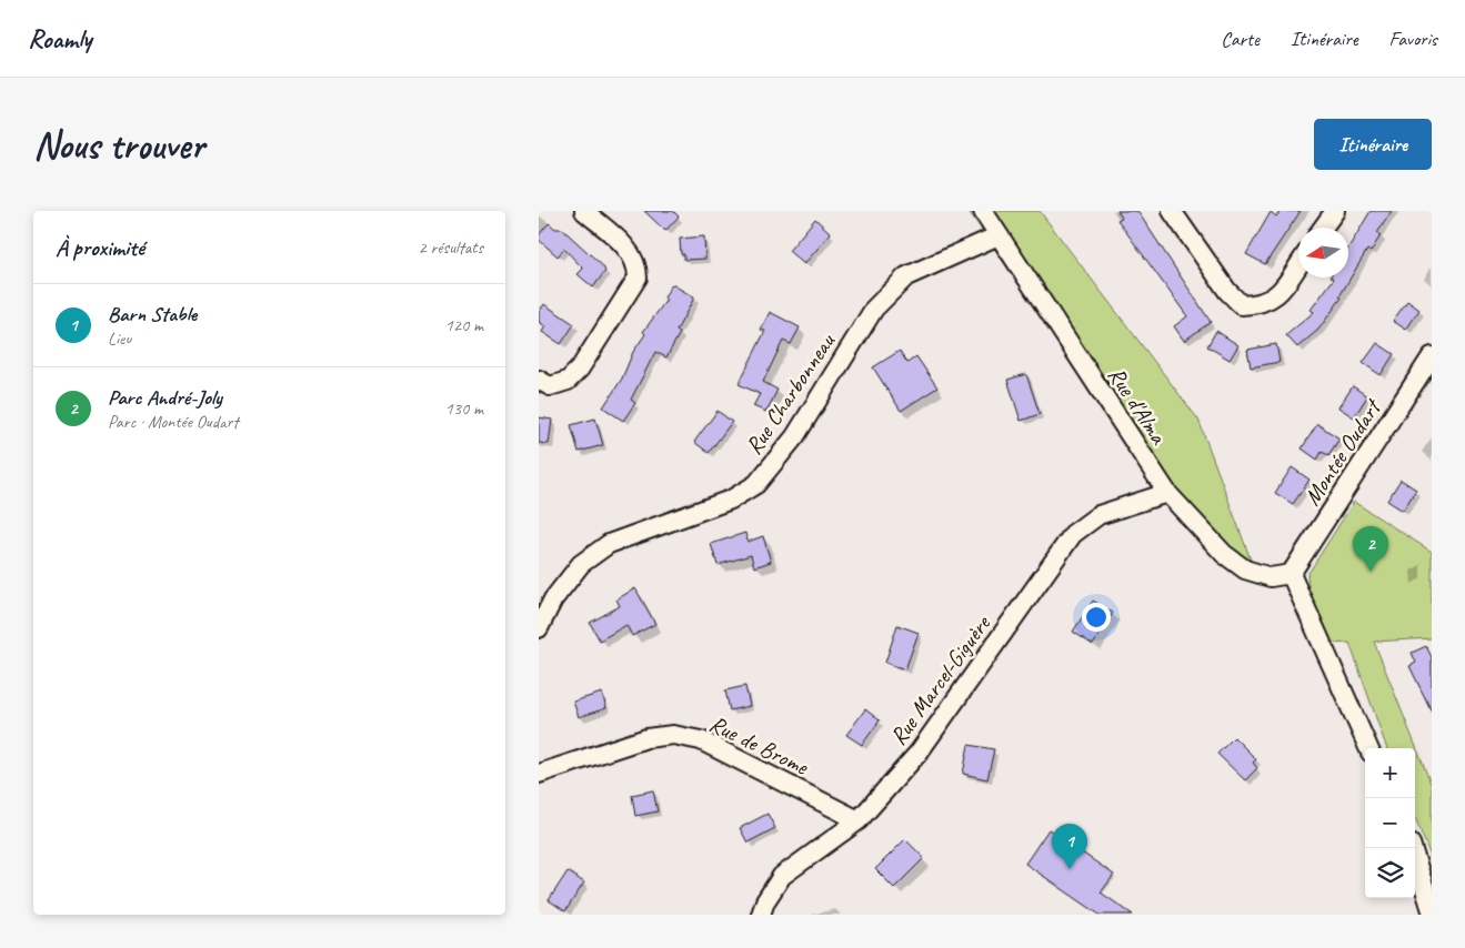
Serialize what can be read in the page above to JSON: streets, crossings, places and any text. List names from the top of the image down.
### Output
{
  "streets": {
    "street": [
      "Rue Charbonneau",
      "Rue d'Alma",
      "Montée Oudart",
      "Rue Marcel-Giguère",
      "Rue de Brome"
    ]
  },
  "crossings": [
    ["Rue Charbonneau", "Rue d'Alma"],
    ["Rue d'Alma", "Montée Oudart"],
    ["Rue d'Alma", "Rue Marcel-Giguère"],
    ["Rue Marcel-Giguère", "Rue de Brome"]
  ],
  "north": "left",
  "page": {
    "header": "Roamly",
    "nav": ["Carte", "Itinéraire", "Favoris"],
    "buttons": "Itinéraire",
    "title": "Nous trouver",
    "heading": ["À proximité", "2 résultats"],
    "list": [
      {
        "mark": "1",
        "name": "Barn Stable",
        "note": "Lieu",
        "value": "120 m"
      },
      {
        "mark": "2",
        "name": "Parc André-Joly",
        "note": "Parc · Montée Oudart",
        "value": "130 m"
      }
    ],
    "pins": ["2", "1"],
    "map_buttons": ["+", "−"]
  }
}
